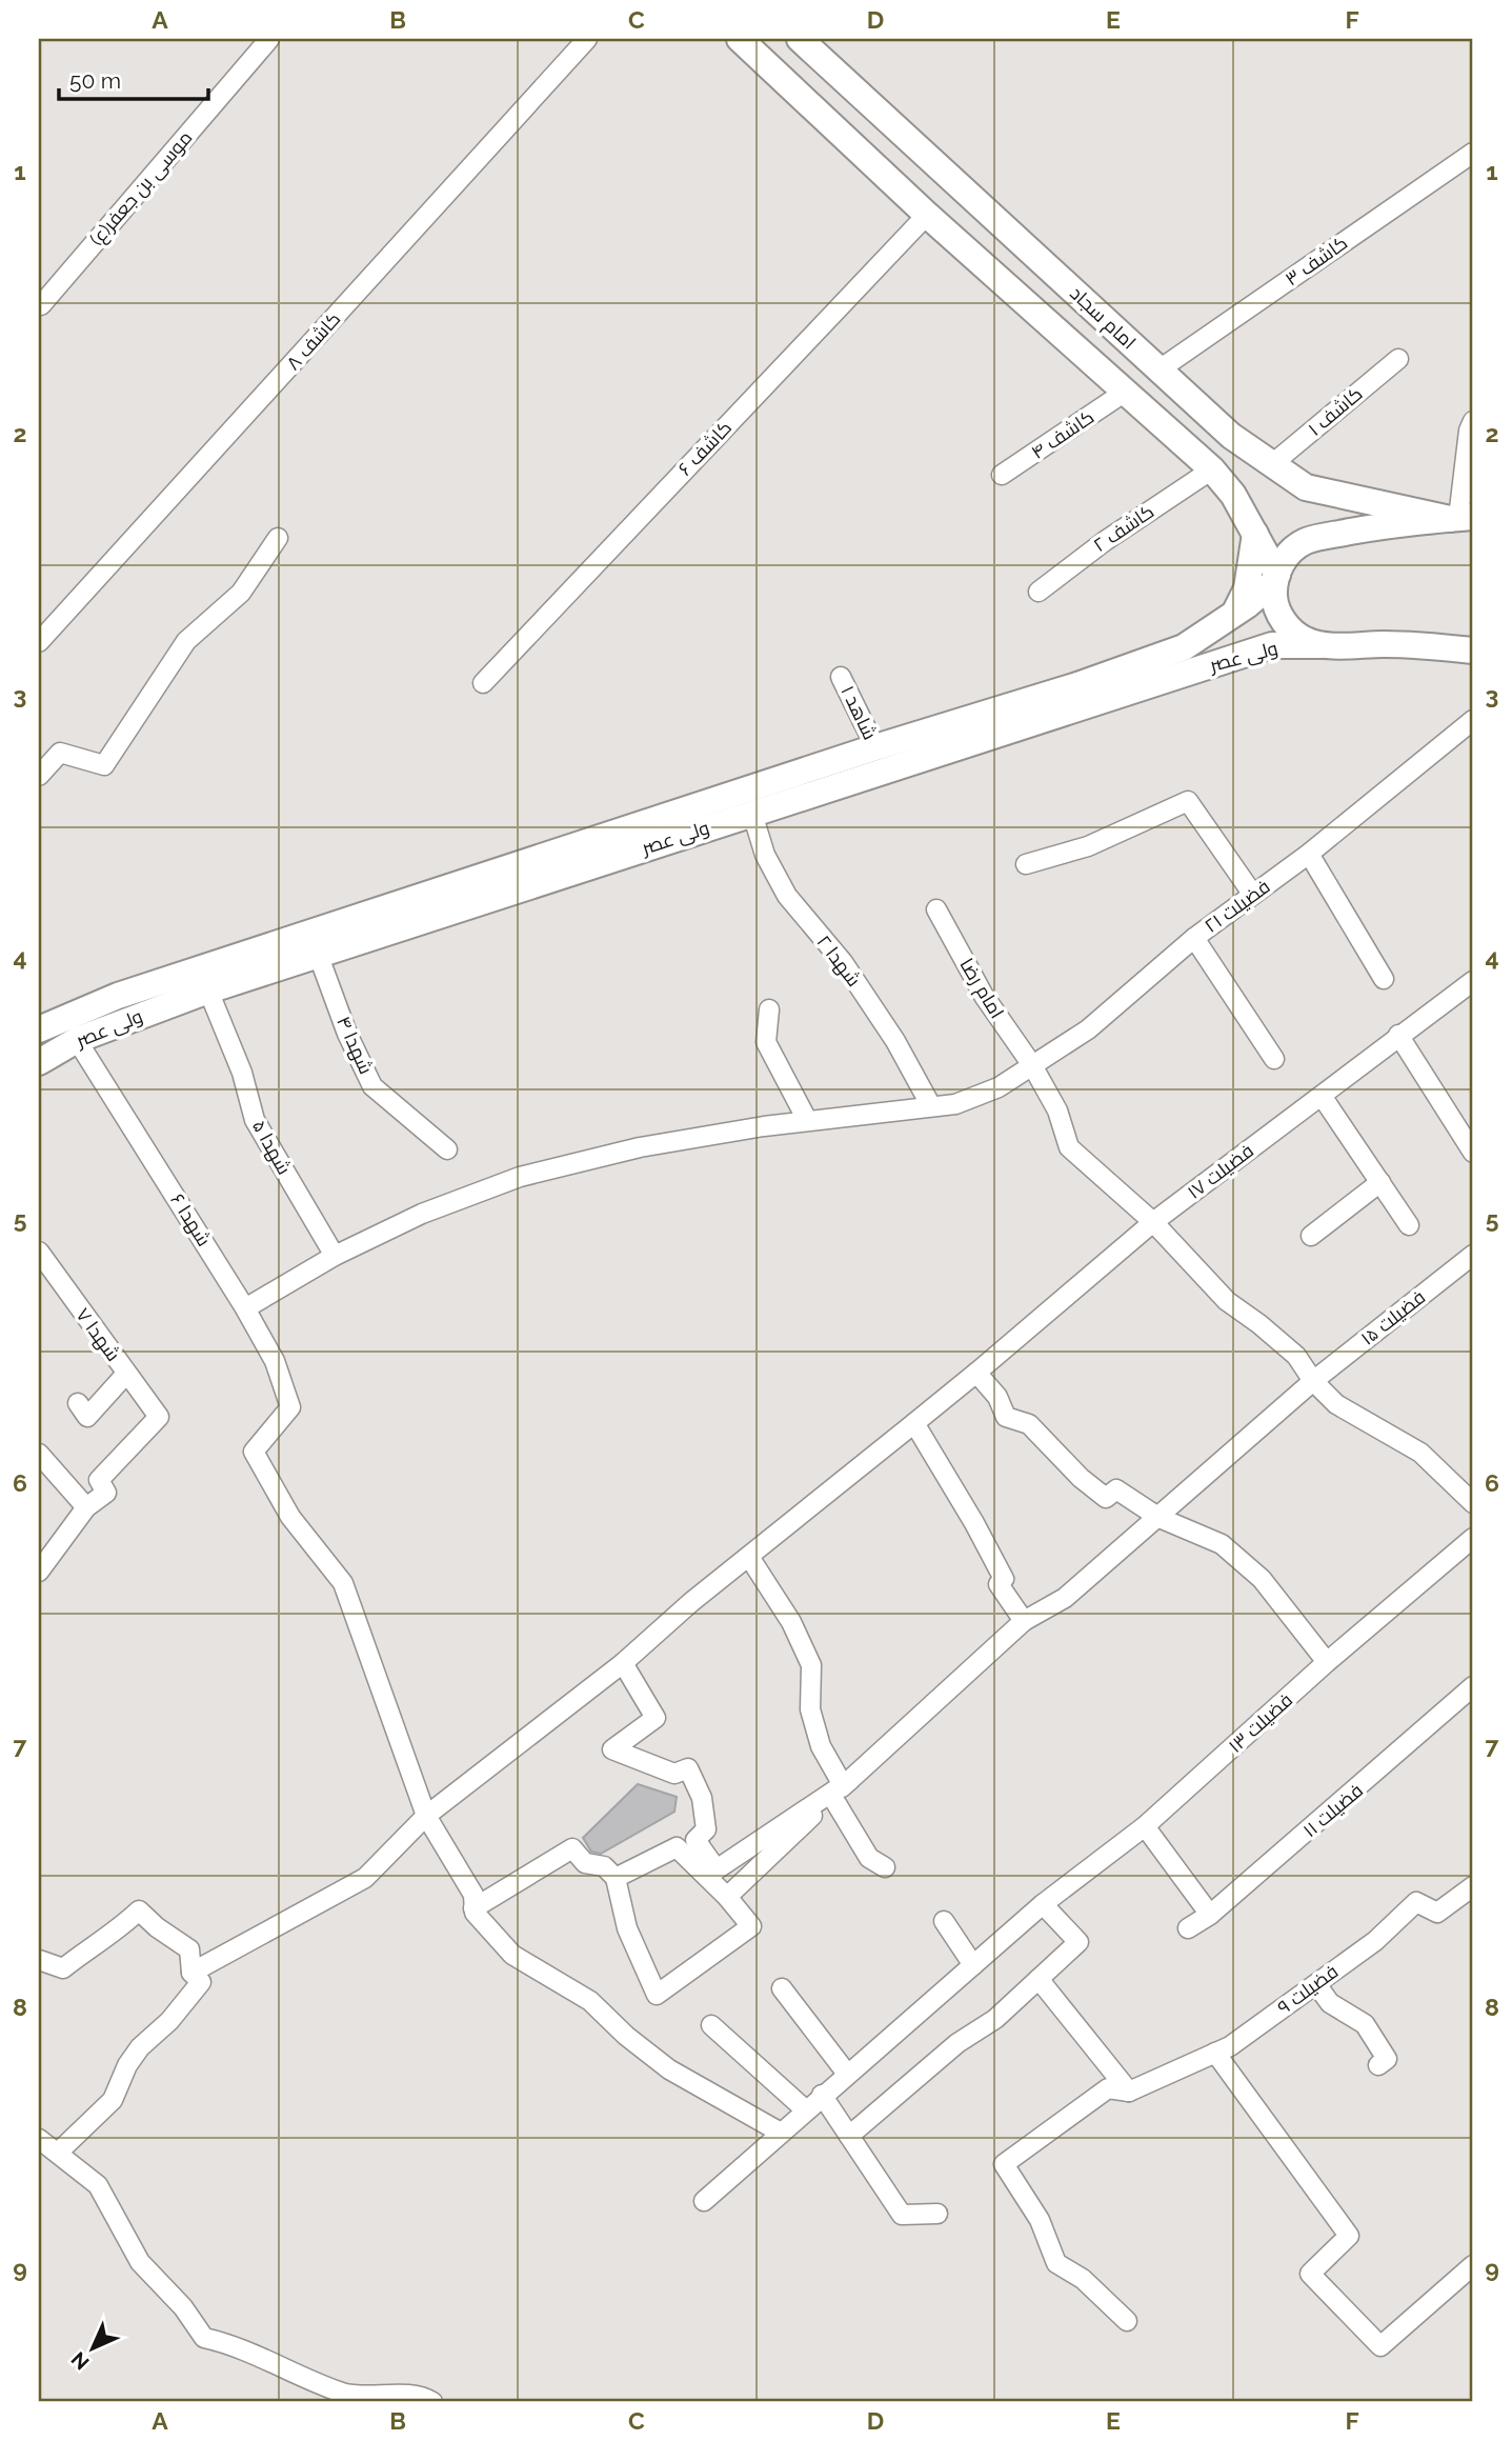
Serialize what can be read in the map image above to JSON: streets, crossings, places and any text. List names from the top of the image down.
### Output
{
  "streets": {
    "main road": ["امام سجاد", "ولی عصر"],
    "street": [
      "موسی بن جعفر(ع)",
      "کاشف ۳",
      "کاشف ۸",
      "کاشف ۱",
      "کاشف ۴",
      "کاشف ۶",
      "کاشف ۲",
      "شاهد ۱",
      "فضیلت ۲۱",
      "شهدا ۲",
      "امام رضا",
      "شهدا ۴",
      "شهدا ۵",
      "فضیلت ۱۷",
      "شهدا ۶",
      "فضیلت ۱۵",
      "شهدا ۷",
      "فضیلت ۱۳",
      "فضیلت ۱۱",
      "فضیلت ۹"
    ]
  },
  "crossings": [
    ["کاشف ۳", "امام سجاد"],
    ["امام سجاد", "کاشف ۱"],
    ["امام سجاد", "ولی عصر"],
    ["ولی عصر", "شاهد ۱"],
    ["ولی عصر", "شهدا ۲"],
    ["ولی عصر", "شهدا ۴"],
    ["ولی عصر", "شهدا ۵"],
    ["ولی عصر", "شهدا ۶"],
    ["فضیلت ۲۱", "شهدا ۲"],
    ["فضیلت ۲۱", "امام رضا"],
    ["فضیلت ۲۱", "شهدا ۵"],
    ["فضیلت ۲۱", "شهدا ۶"],
    ["امام رضا", "فضیلت ۱۷"],
    ["امام رضا", "فضیلت ۱۵"],
    ["فضیلت ۱۷", "شهدا ۶"]
  ],
  "scale_bar": "50 m",
  "north": "bottom left",
  "grid": {
    "columns": [
      "A",
      "B",
      "C",
      "D",
      "E",
      "F"
    ],
    "rows": [
      "1",
      "2",
      "3",
      "4",
      "5",
      "6",
      "7",
      "8",
      "9"
    ]
  }
}
